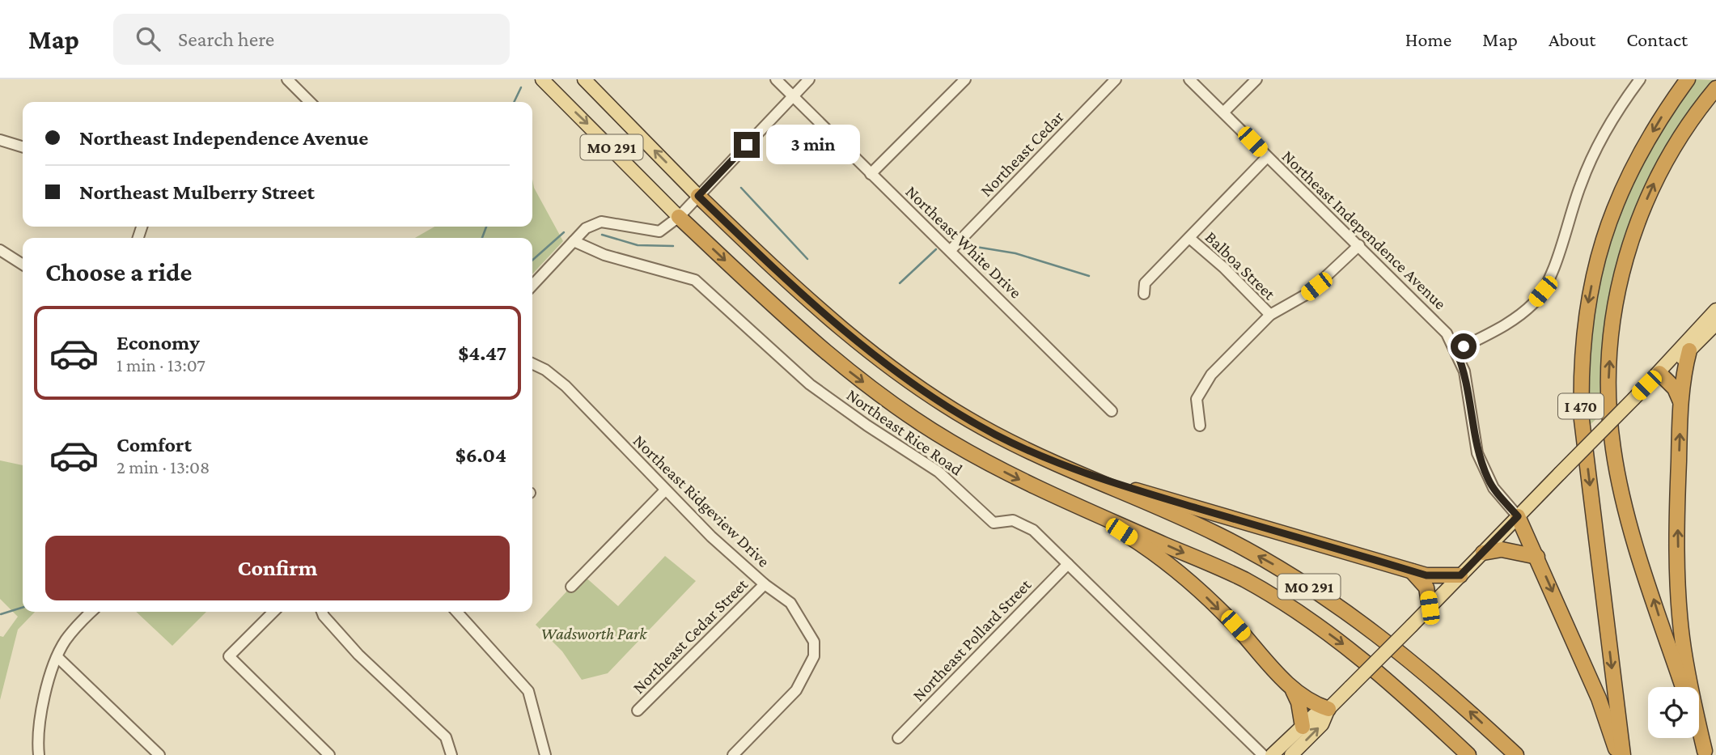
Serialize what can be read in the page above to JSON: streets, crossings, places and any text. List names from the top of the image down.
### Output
{
  "streets": {
    "highway": ["MO 291", "I 470"],
    "street": [
      "Northeast Cedar",
      "Northeast Independence Avenue",
      "Northeast White Drive",
      "Balboa Street",
      "Northeast Rice Road",
      "Northeast Ridgeview Drive",
      "Northeast Cedar Street",
      "Northeast Pollard Street"
    ]
  },
  "crossings": [
    ["Northeast Cedar", "Northeast White Drive"],
    ["Northeast Rice Road", "Northeast Pollard Street"],
    ["Northeast Ridgeview Drive", "Northeast Cedar Street"]
  ],
  "parks": ["Wadsworth Park"],
  "page": {
    "header": "Map",
    "search": "Search here",
    "nav": [
      "Home",
      "Map",
      "About",
      "Contact"
    ],
    "banner": ["Northeast Independence Avenue", "Northeast Mulberry Street"],
    "bubble": "3 min",
    "heading": "Choose a ride",
    "list": [
      {
        "name": "Economy",
        "note": "1 min · 13:07",
        "value": "$4.47"
      },
      {
        "name": "Comfort",
        "note": "2 min · 13:08",
        "value": "$6.04"
      }
    ],
    "buttons": "Confirm"
  }
}
